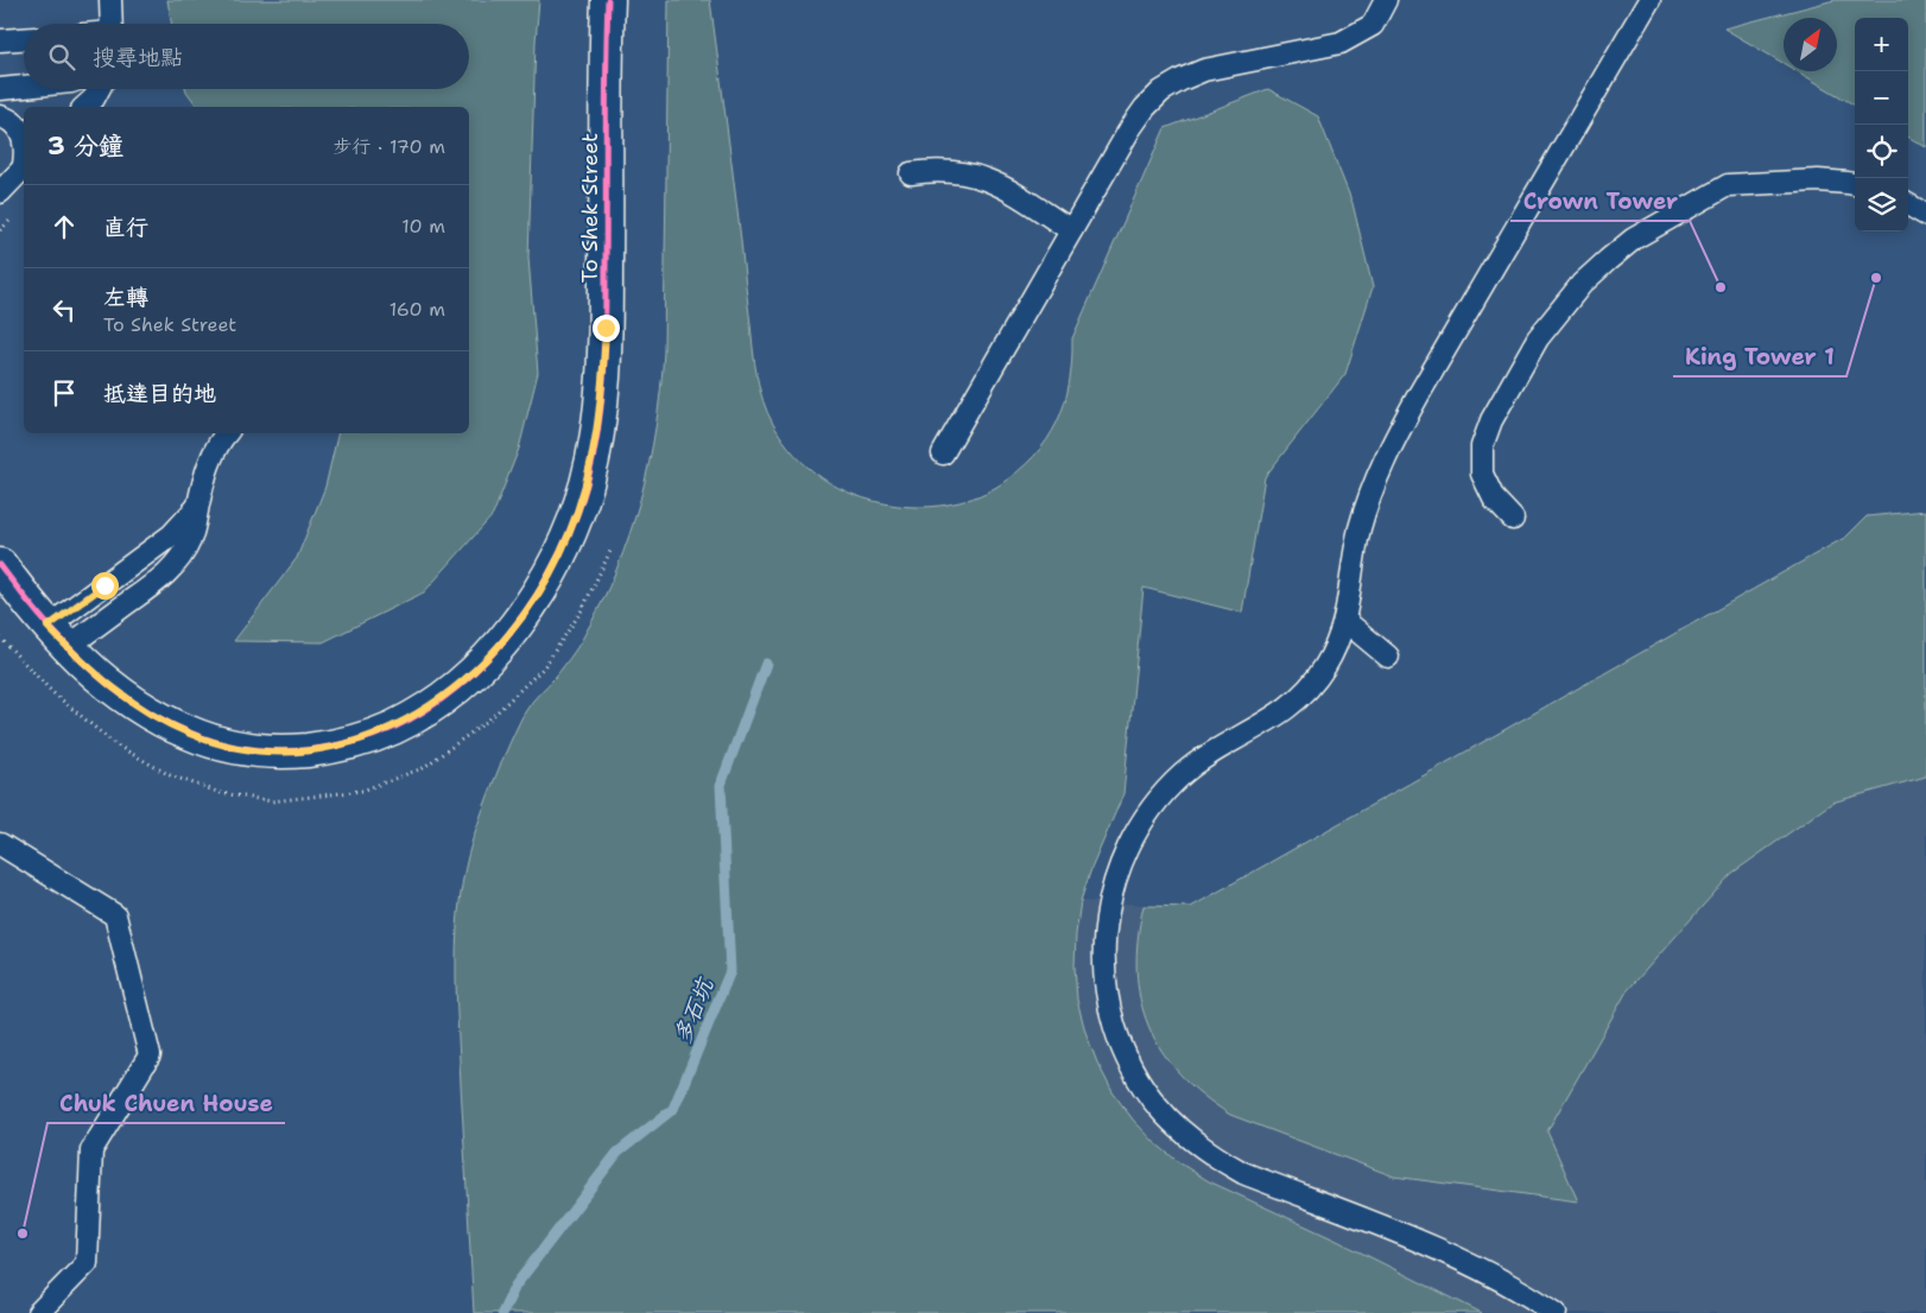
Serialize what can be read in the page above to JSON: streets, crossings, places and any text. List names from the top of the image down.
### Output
{
  "streets": {
    "street": ["To Shek Street"]
  },
  "water": ["多石坑"],
  "places": ["King Tower 1", "Crown Tower", "Chuk Chuen House"],
  "north": "top right",
  "page": {
    "map_buttons": ["+", "−"],
    "search": "搜尋地點",
    "heading": ["3 分鐘", "步行 · 170 m"],
    "list": [
      ["直行", "10 m"],
      ["左轉", "To Shek Street", "160 m"],
      "抵達目的地"
    ]
  }
}
